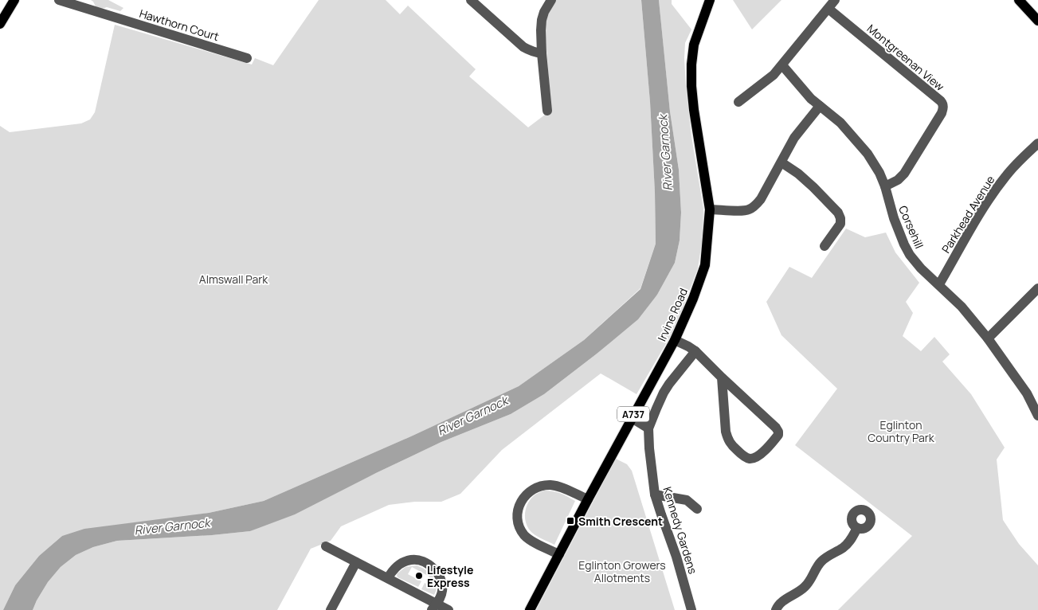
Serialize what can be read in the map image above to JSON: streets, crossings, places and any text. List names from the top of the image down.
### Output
{
  "streets": {
    "main road": ["Irvine Road", "A737"],
    "street": [
      "Hawthorn Court",
      "Montgreenan View",
      "Parkhead Avenue",
      "Corsehill",
      "Kennedy Gardens"
    ]
  },
  "crossings": [
    ["Montgreenan View", "Corsehill"],
    ["Parkhead Avenue", "Corsehill"]
  ],
  "water": ["River Garnock"],
  "parks": ["Almswall Park", "Eglinton Country Park", "Eglinton Growers Allotments"],
  "places": {
    "transit": ["Smith Crescent"],
    "other": ["Lifestyle Express"]
  }
}
